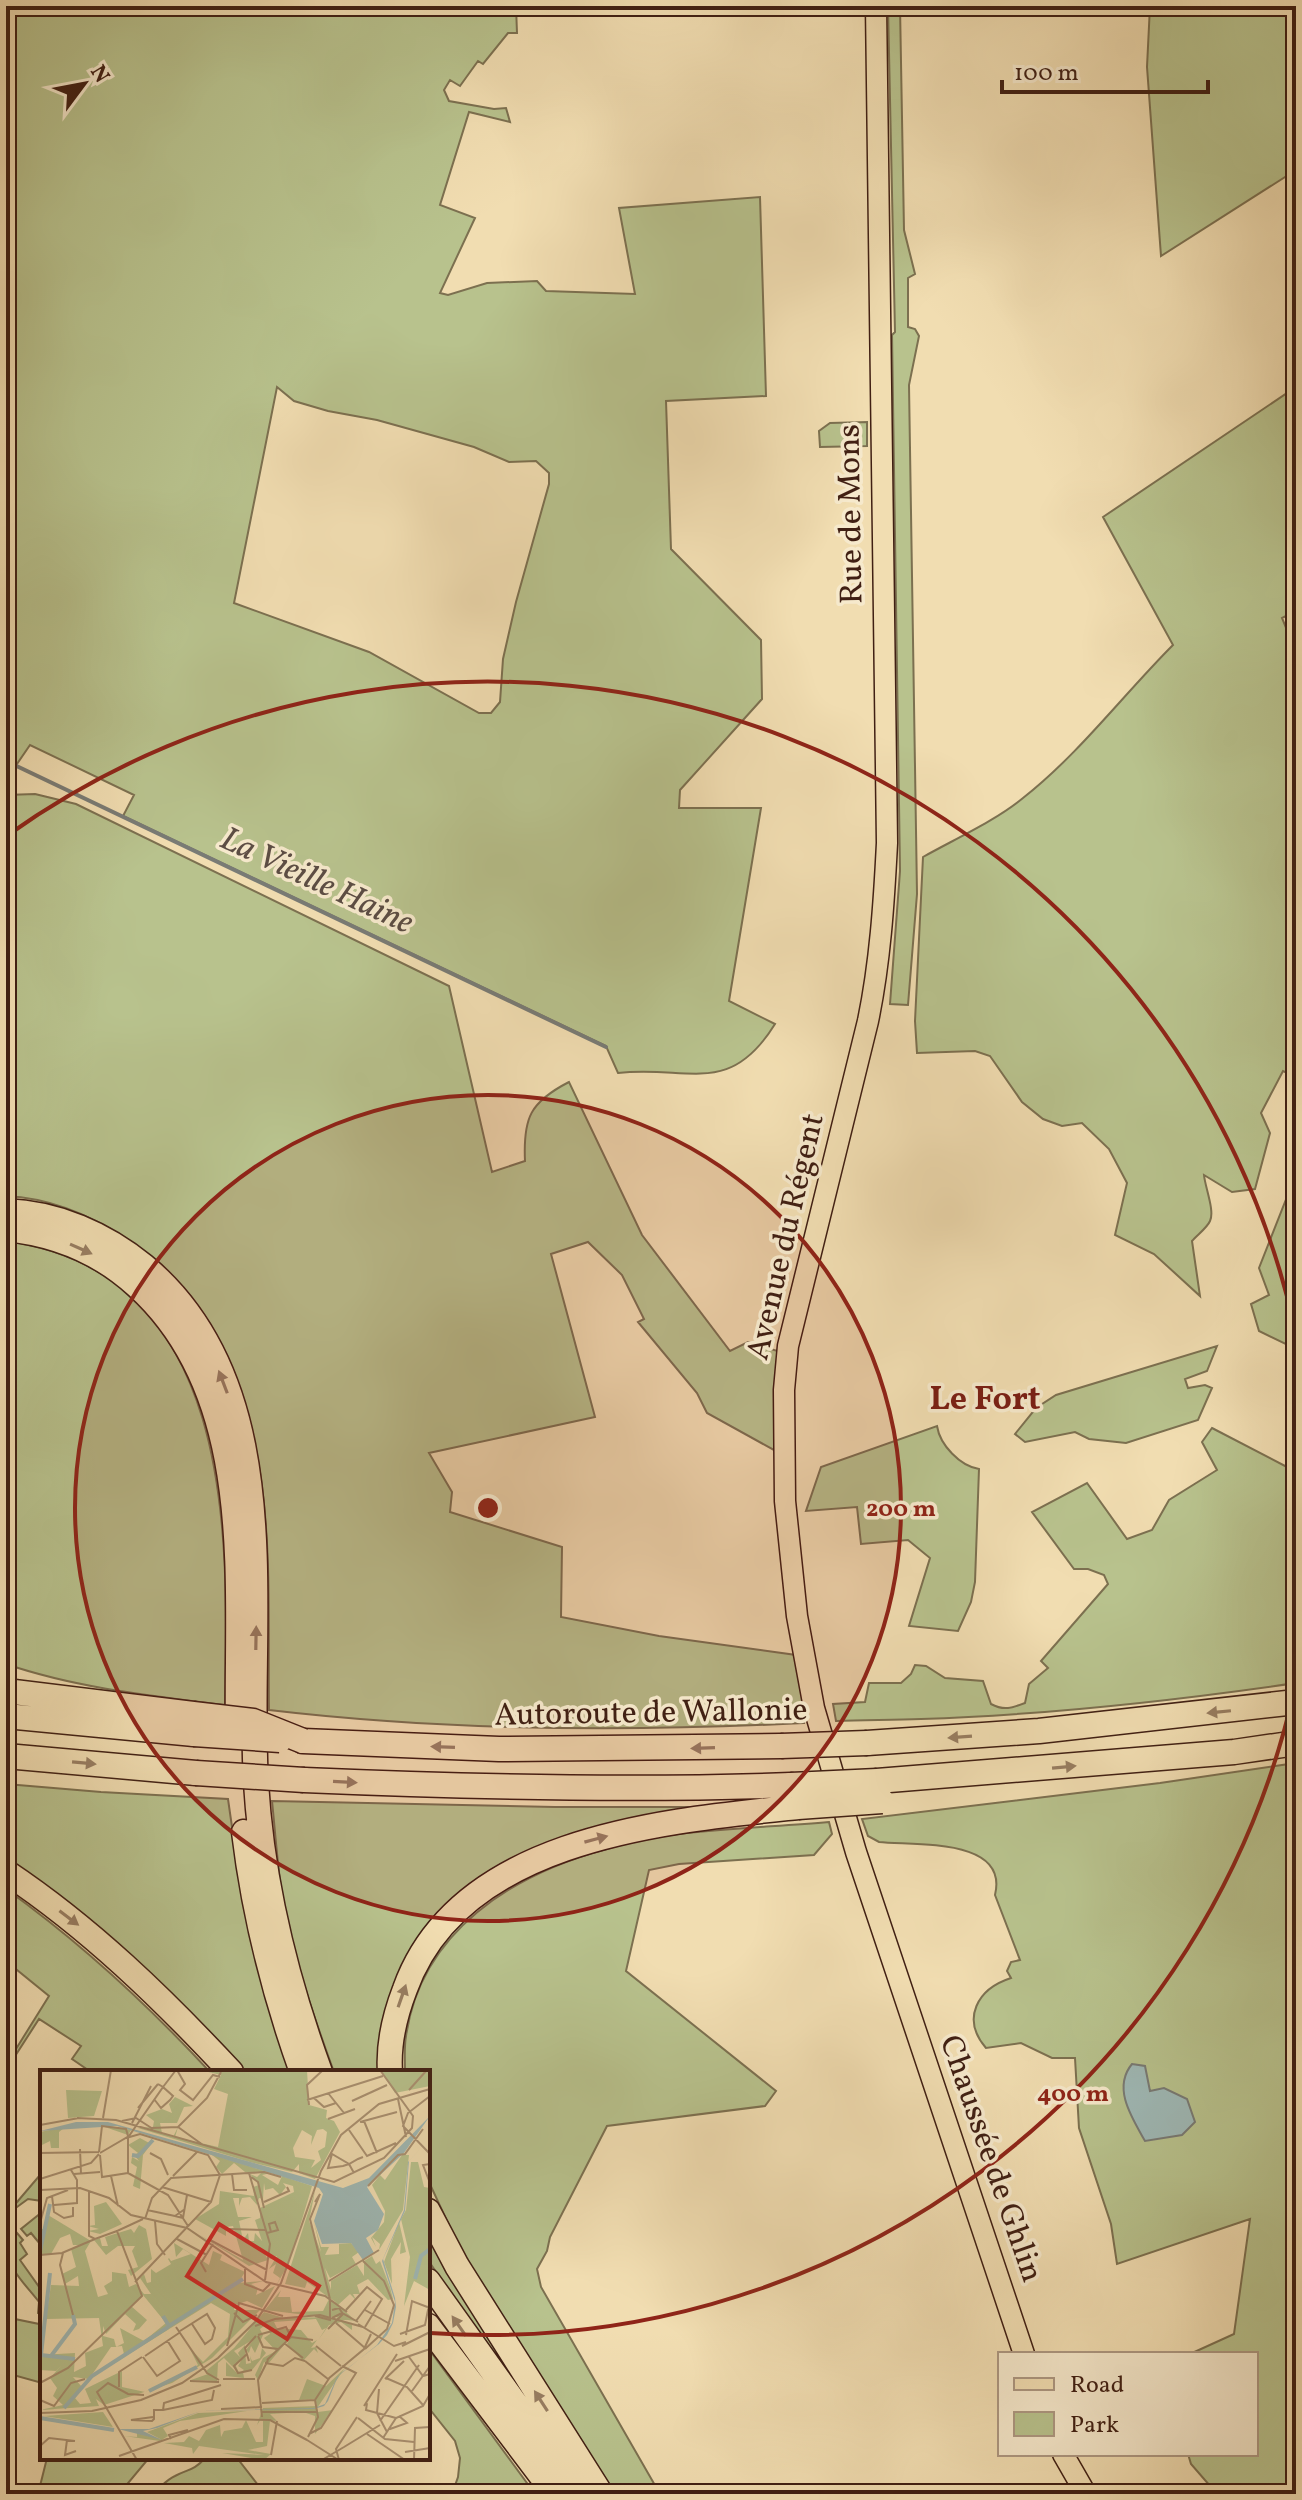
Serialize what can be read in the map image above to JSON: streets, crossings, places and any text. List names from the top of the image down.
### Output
{
  "streets": {
    "highway": ["Autoroute de Wallonie"],
    "main road": ["Rue de Mons", "Avenue du Régent", "Chaussée de Ghlin"]
  },
  "crossings": [
    ["Rue de Mons", "Avenue du Régent"],
    ["Avenue du Régent", "Chaussée de Ghlin"]
  ],
  "districts": ["Le Fort"],
  "water": ["La Vieille Haine"],
  "legend": ["Road", "Park"],
  "scale_bar": "100 m",
  "north": "top right",
  "rings": ["200 m", "400 m"]
}
